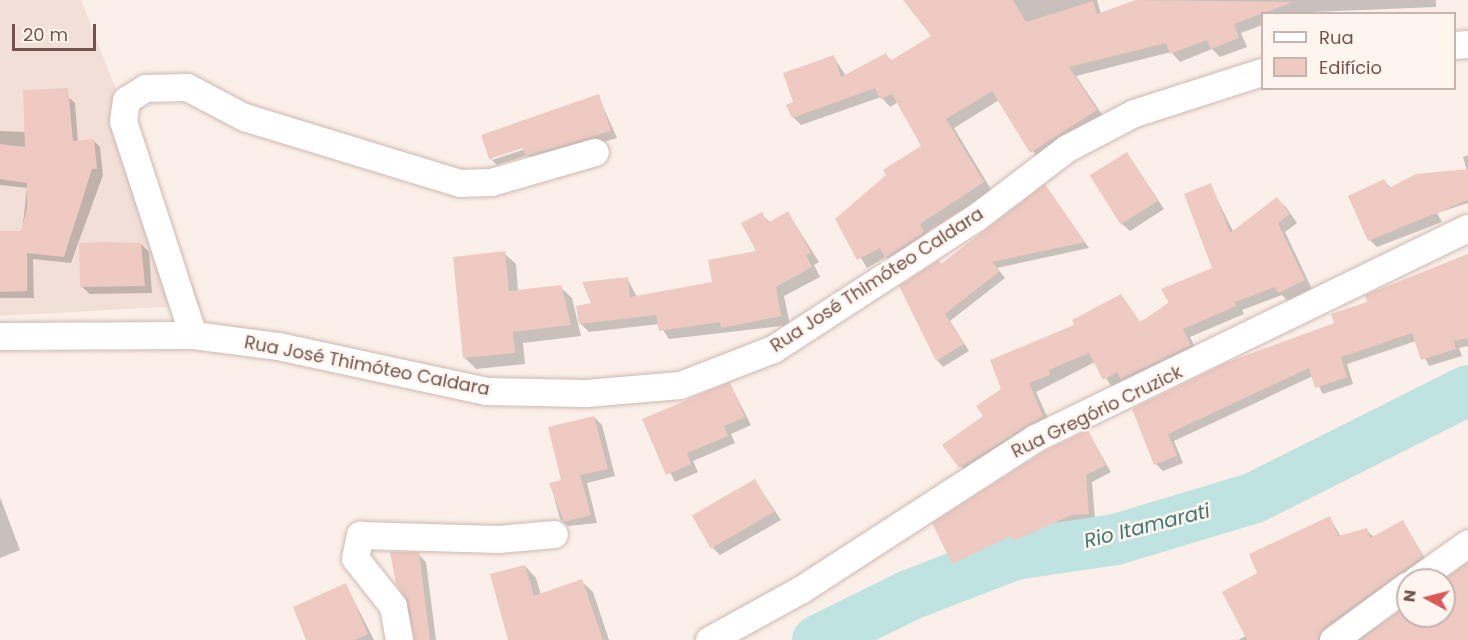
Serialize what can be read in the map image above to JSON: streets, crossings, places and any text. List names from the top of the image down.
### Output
{
  "streets": {
    "street": ["Rua José Thimóteo Caldara", "Rua Gregório Cruzick"]
  },
  "water": ["Rio Itamarati"],
  "legend": ["Rua", "Edifício"],
  "scale_bar": "20 m",
  "north": "left"
}
